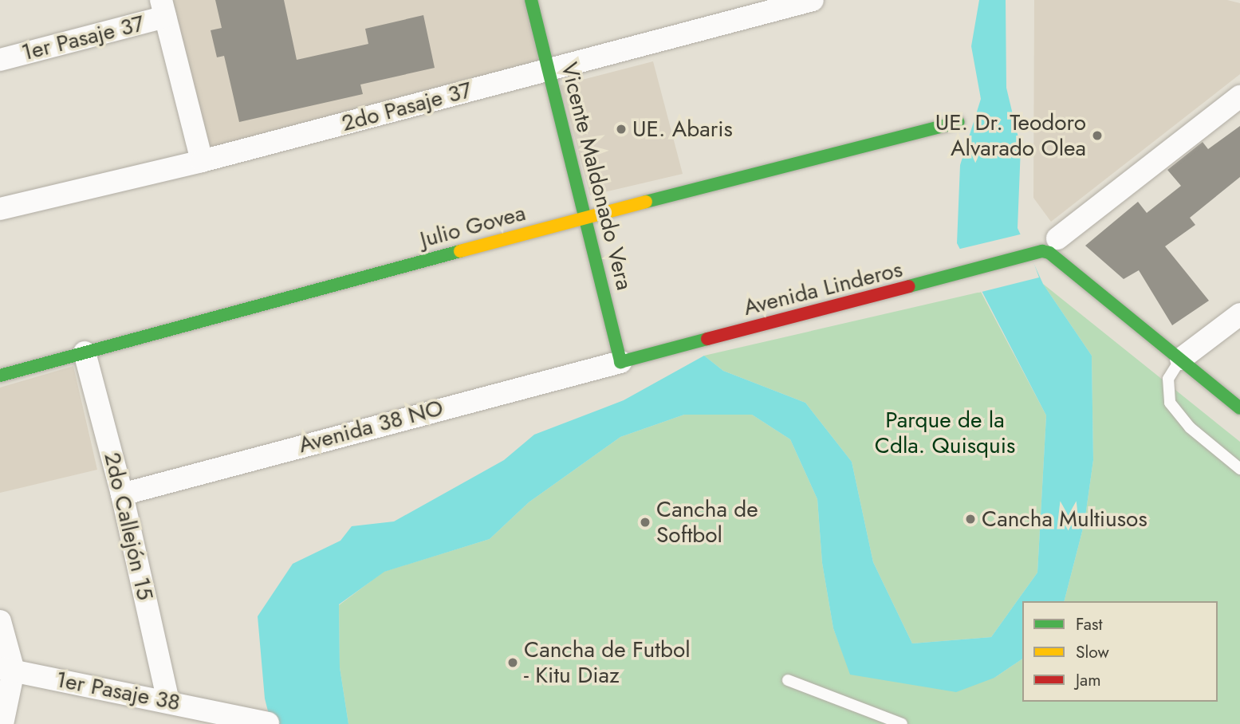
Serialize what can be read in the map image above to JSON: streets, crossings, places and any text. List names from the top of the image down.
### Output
{
  "streets": {
    "street": [
      "1er Pasaje 37",
      "2do Pasaje 37",
      "Vicente Maldonado Vera",
      "Julio Govea",
      "Avenida Linderos",
      "Avenida 38 NO",
      "2do Callejón 15",
      "1er Pasaje 38"
    ]
  },
  "crossings": [
    ["2do Pasaje 37", "Vicente Maldonado Vera"],
    ["Vicente Maldonado Vera", "Julio Govea"],
    ["Vicente Maldonado Vera", "Avenida Linderos"],
    ["Vicente Maldonado Vera", "Avenida 38 NO"],
    ["Julio Govea", "2do Callejón 15"],
    ["Avenida Linderos", "Avenida 38 NO"],
    ["Avenida 38 NO", "2do Callejón 15"],
    ["2do Callejón 15", "1er Pasaje 38"]
  ],
  "parks": ["Parque de la Cdla. Quisquis"],
  "places": [
    "UE. Abaris",
    "UE. Dr. Teodoro Alvarado Olea",
    "Cancha Multiusos",
    "Cancha de Softbol",
    "Cancha de Futbol - Kitu Diaz"
  ],
  "legend": ["Fast", "Slow", "Jam"]
}
